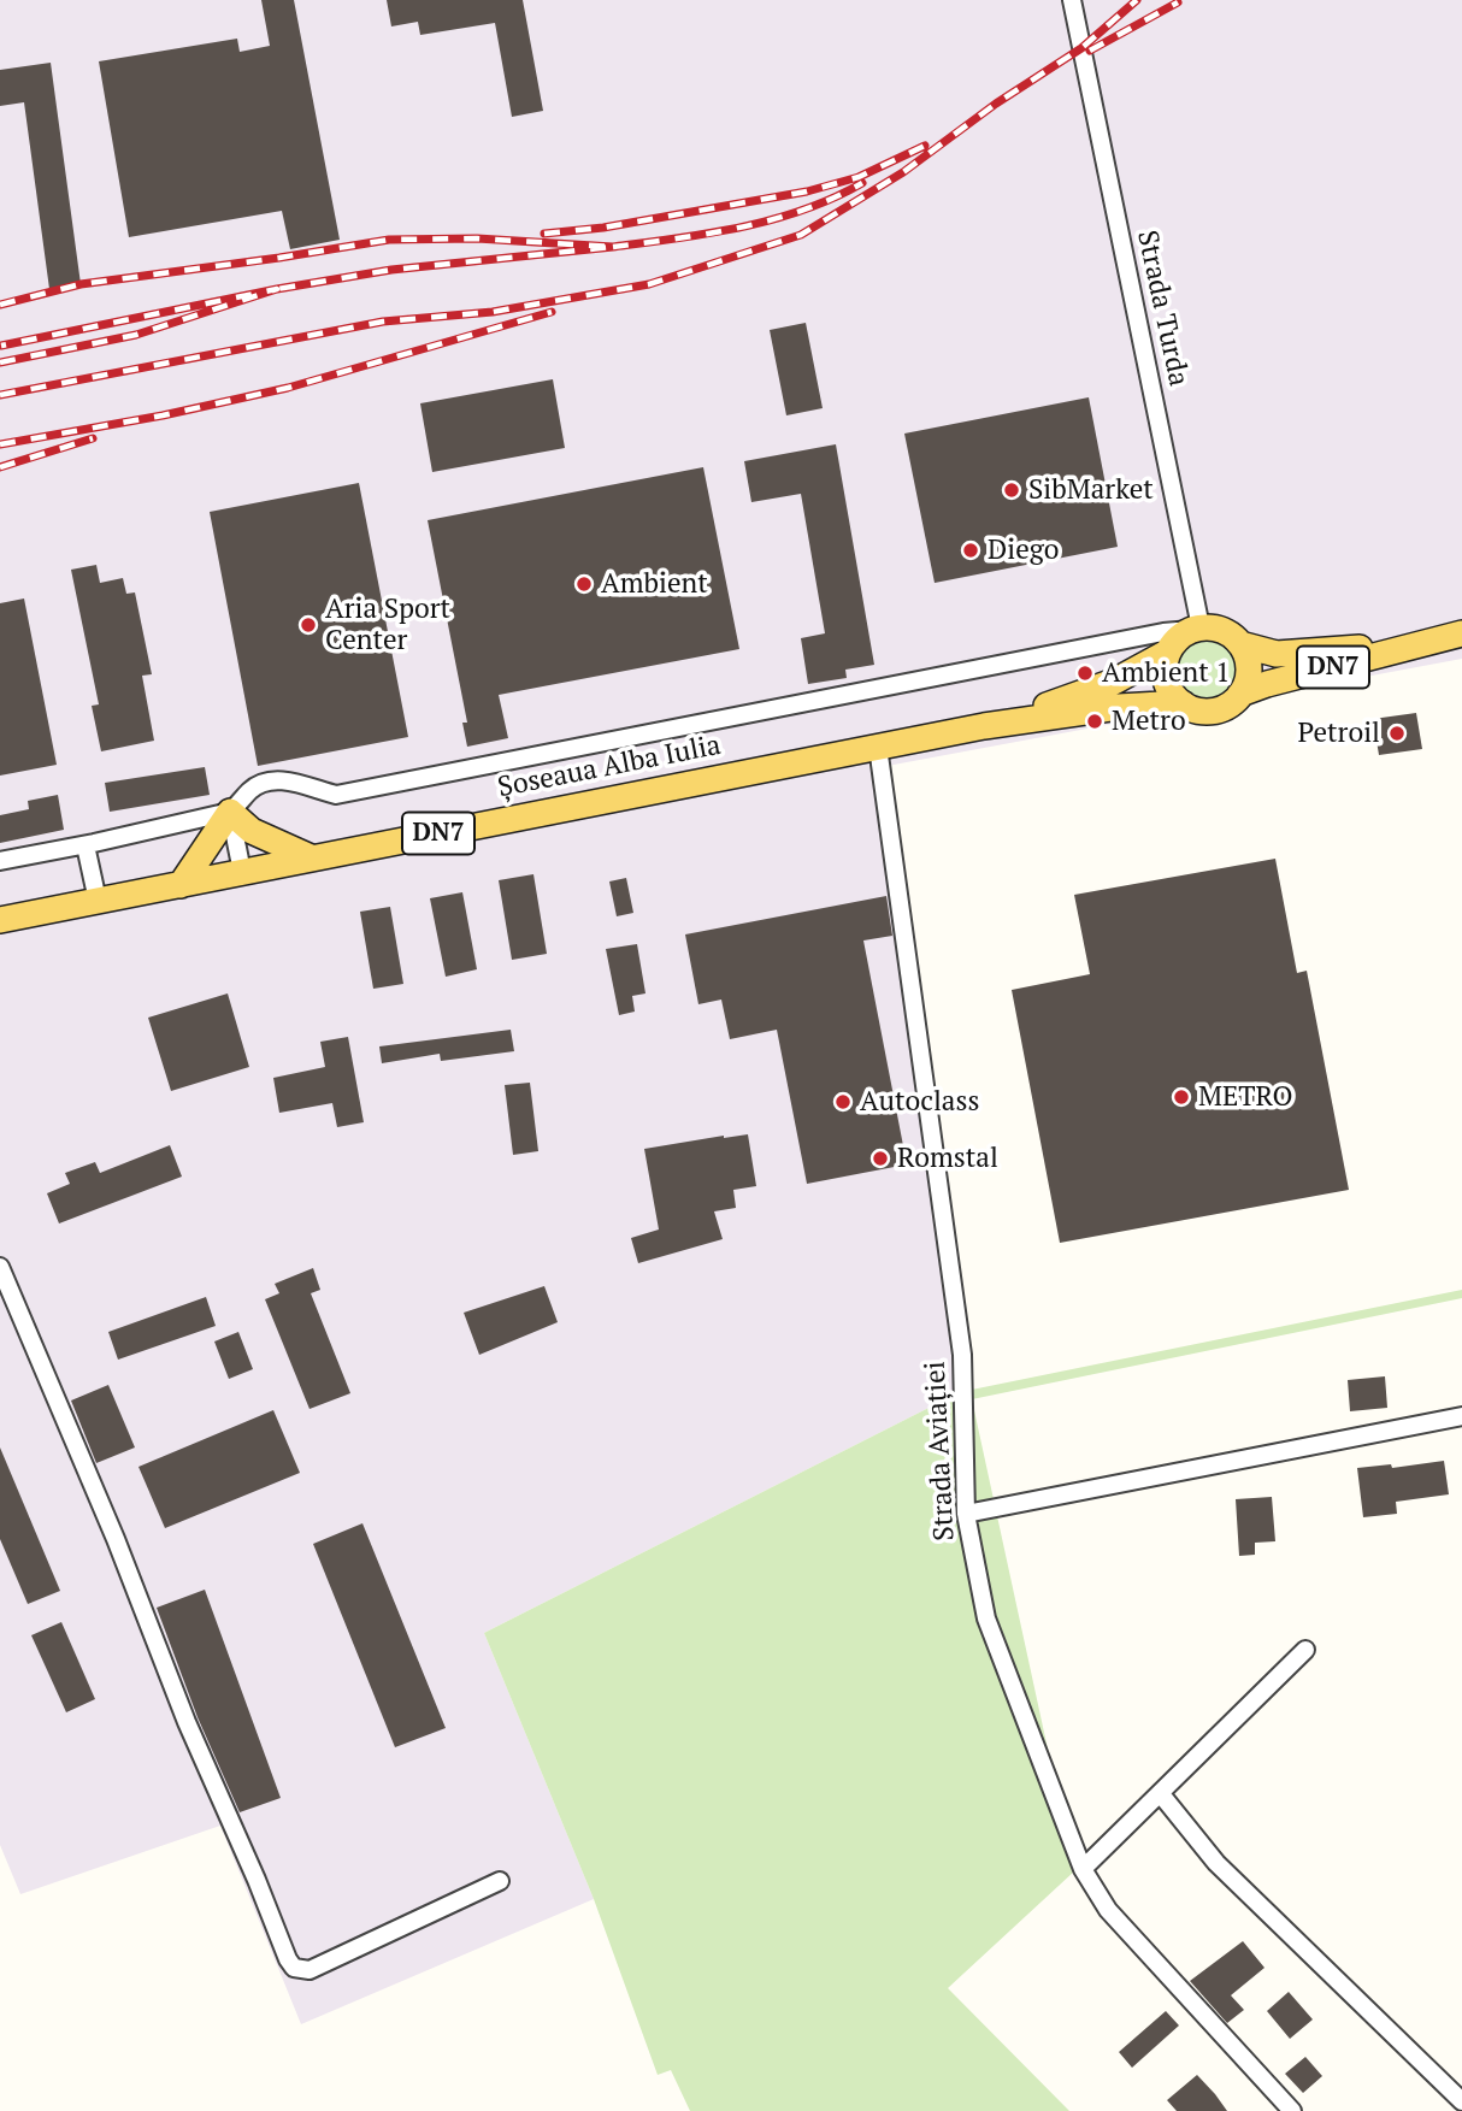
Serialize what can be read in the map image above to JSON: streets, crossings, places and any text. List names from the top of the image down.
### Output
{
  "streets": {
    "main road": ["DN7", "Șoseaua Alba Iulia"],
    "street": ["Strada Turda", "Strada Aviației"]
  },
  "crossings": [
    ["Strada Turda", "DN7"],
    ["Strada Turda", "Șoseaua Alba Iulia"],
    ["DN7", "Șoseaua Alba Iulia"],
    ["Șoseaua Alba Iulia", "Strada Aviației"]
  ],
  "places": [
    "SibMarket",
    "Diego",
    "Ambient",
    "Aria Sport Center",
    "Ambient 1",
    "Metro",
    "Petroil",
    "METRO",
    "Autoclass",
    "Romstal"
  ]
}
